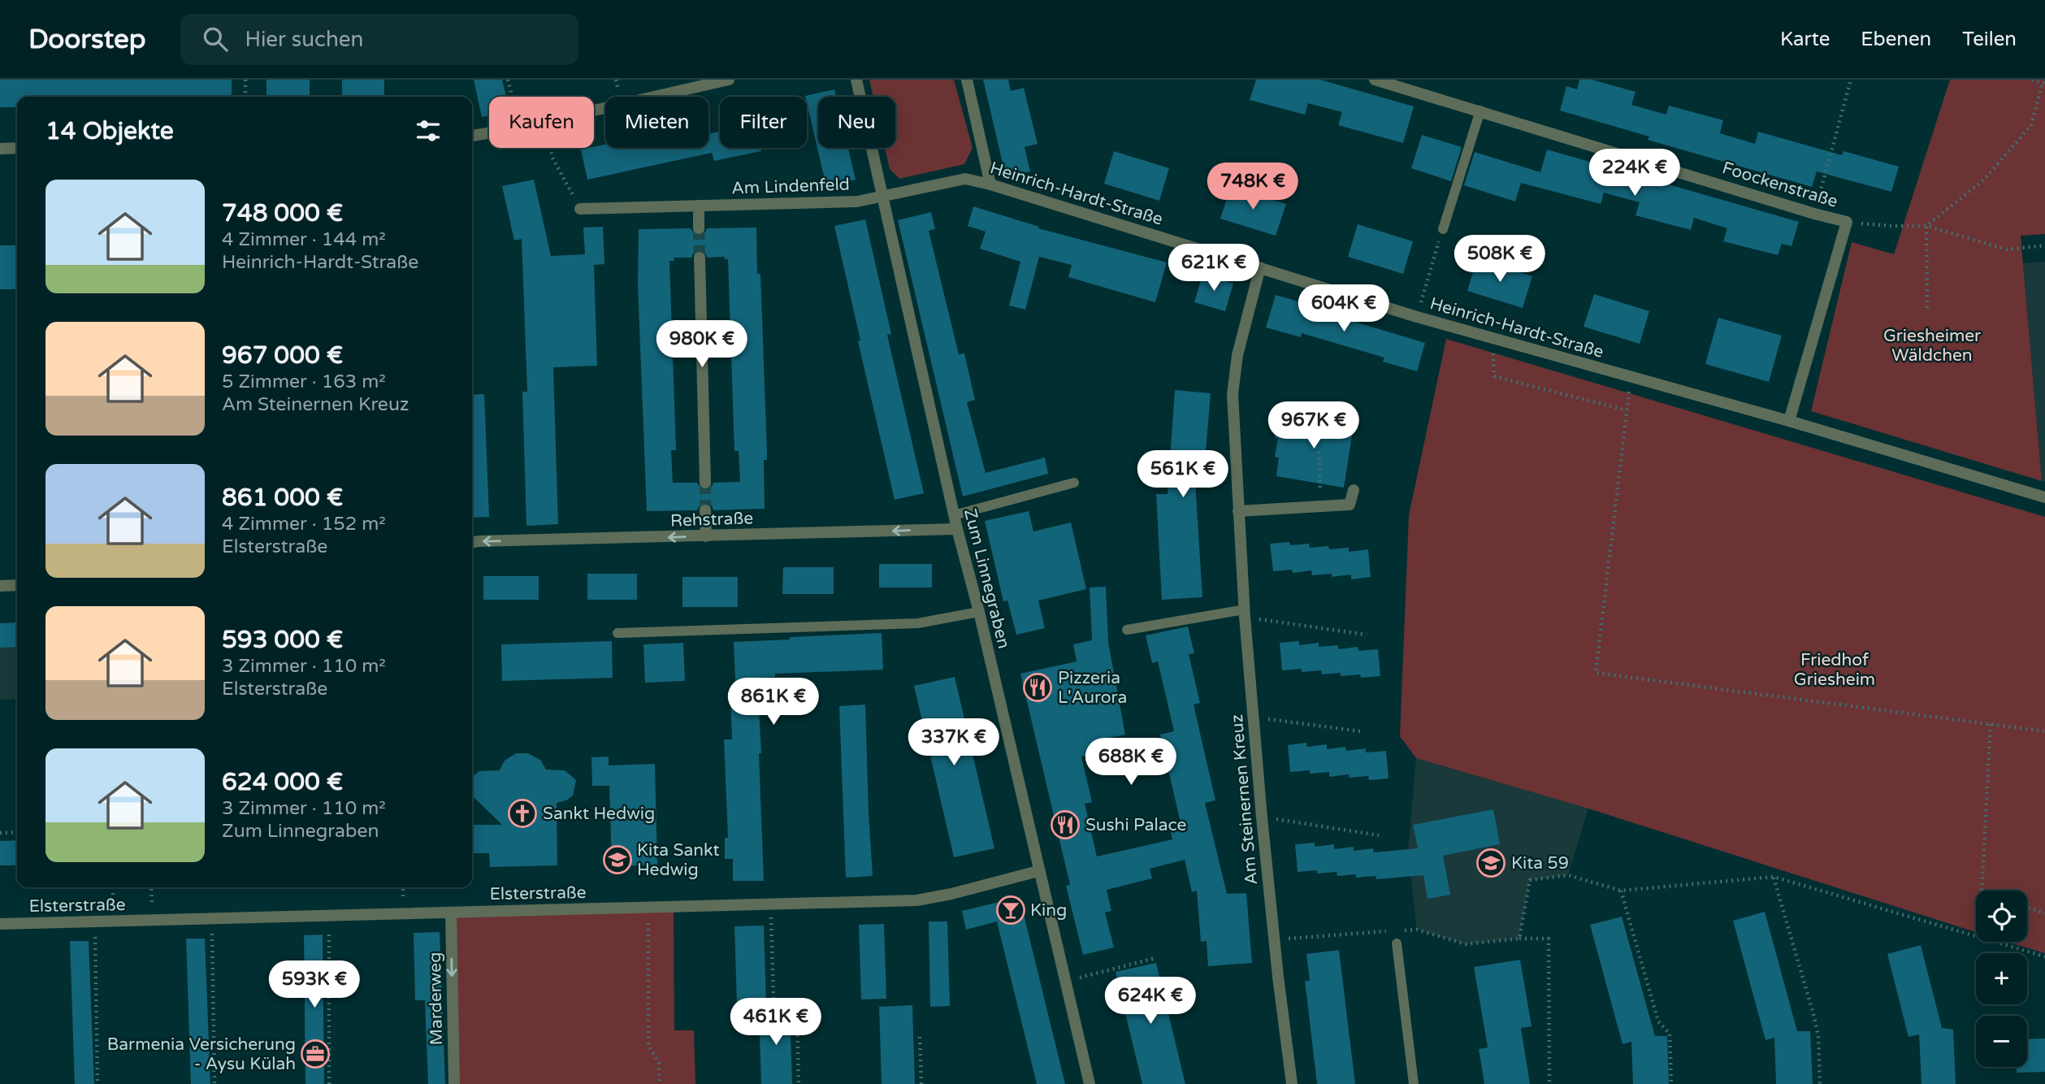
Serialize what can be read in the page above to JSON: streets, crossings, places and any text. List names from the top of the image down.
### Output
{
  "streets": {
    "street": [
      "Foockenstraße",
      "Am Lindenfeld",
      "Heinrich-Hardt-Straße",
      "Rehstraße",
      "Zum Linnegraben",
      "Am Steinernen Kreuz",
      "Elsterstraße",
      "Marderweg"
    ]
  },
  "crossings": [
    ["Foockenstraße", "Heinrich-Hardt-Straße"],
    ["Am Lindenfeld", "Heinrich-Hardt-Straße"],
    ["Am Lindenfeld", "Zum Linnegraben"],
    ["Heinrich-Hardt-Straße", "Zum Linnegraben"],
    ["Heinrich-Hardt-Straße", "Am Steinernen Kreuz"],
    ["Rehstraße", "Zum Linnegraben"],
    ["Zum Linnegraben", "Elsterstraße"],
    ["Elsterstraße", "Marderweg"]
  ],
  "one_way": ["Rehstraße", "Marderweg"],
  "parks": ["Griesheimer Wäldchen", "Friedhof Griesheim"],
  "places": {
    "restaurant": ["Pizzeria L'Aurora", "Sushi Palace"],
    "church": ["Sankt Hedwig"],
    "school or university": ["Kita Sankt Hedwig", "Kita 59"],
    "bar": ["King"],
    "office": ["Barmenia Versicherung - Aysu Külah"]
  },
  "page": {
    "header": "Doorstep",
    "search": "Hier suchen",
    "nav": ["Karte", "Ebenen", "Teilen"],
    "chip": [
      "Kaufen",
      "Mieten",
      "Filter",
      "Neu"
    ],
    "heading": "14 Objekte",
    "price": [
      "224K €",
      "748K €",
      "508K €",
      "621K €",
      "604K €",
      "980K €",
      "967K €",
      "561K €",
      "861K €",
      "337K €",
      "688K €",
      "593K €",
      "624K €",
      "461K €"
    ],
    "list": [
      {
        "name": "748 000 €",
        "note": "4 Zimmer · 144 m² · Heinrich-Hardt-Straße"
      },
      {
        "name": "967 000 €",
        "note": "5 Zimmer · 163 m² · Am Steinernen Kreuz"
      },
      {
        "name": "861 000 €",
        "note": "4 Zimmer · 152 m² · Elsterstraße"
      },
      {
        "name": "593 000 €",
        "note": "3 Zimmer · 110 m² · Elsterstraße"
      },
      {
        "name": "624 000 €",
        "note": "3 Zimmer · 110 m² · Zum Linnegraben"
      }
    ],
    "map_buttons": ["+", "−"]
  }
}
